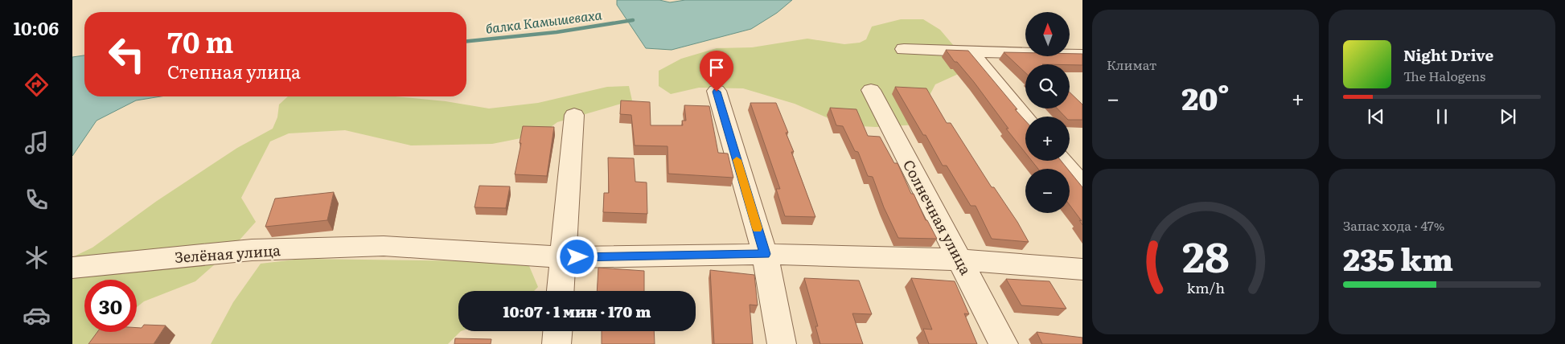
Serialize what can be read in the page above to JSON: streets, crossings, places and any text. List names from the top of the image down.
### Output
{
  "streets": {
    "street": ["Солнечная улица", "Зелёная улица"]
  },
  "crossings": [
    ["Солнечная улица", "Зелёная улица"]
  ],
  "water": ["балка Камышеваха"],
  "north": "top",
  "page": {
    "tabs": "10:06",
    "tile": [
      "Климат",
      ["Запас хода · 47%", "235 km"]
    ],
    "map_buttons": ["+", "−"],
    "turn": ["70 m", "Степная улица"],
    "song": ["Night Drive", "The Halogens"],
    "heat": ["−", "20°", "+"],
    "limit": "30",
    "trip": "10:07 · 1 мин · 170 m",
    "gauge": ["28", "km/h"]
  }
}
